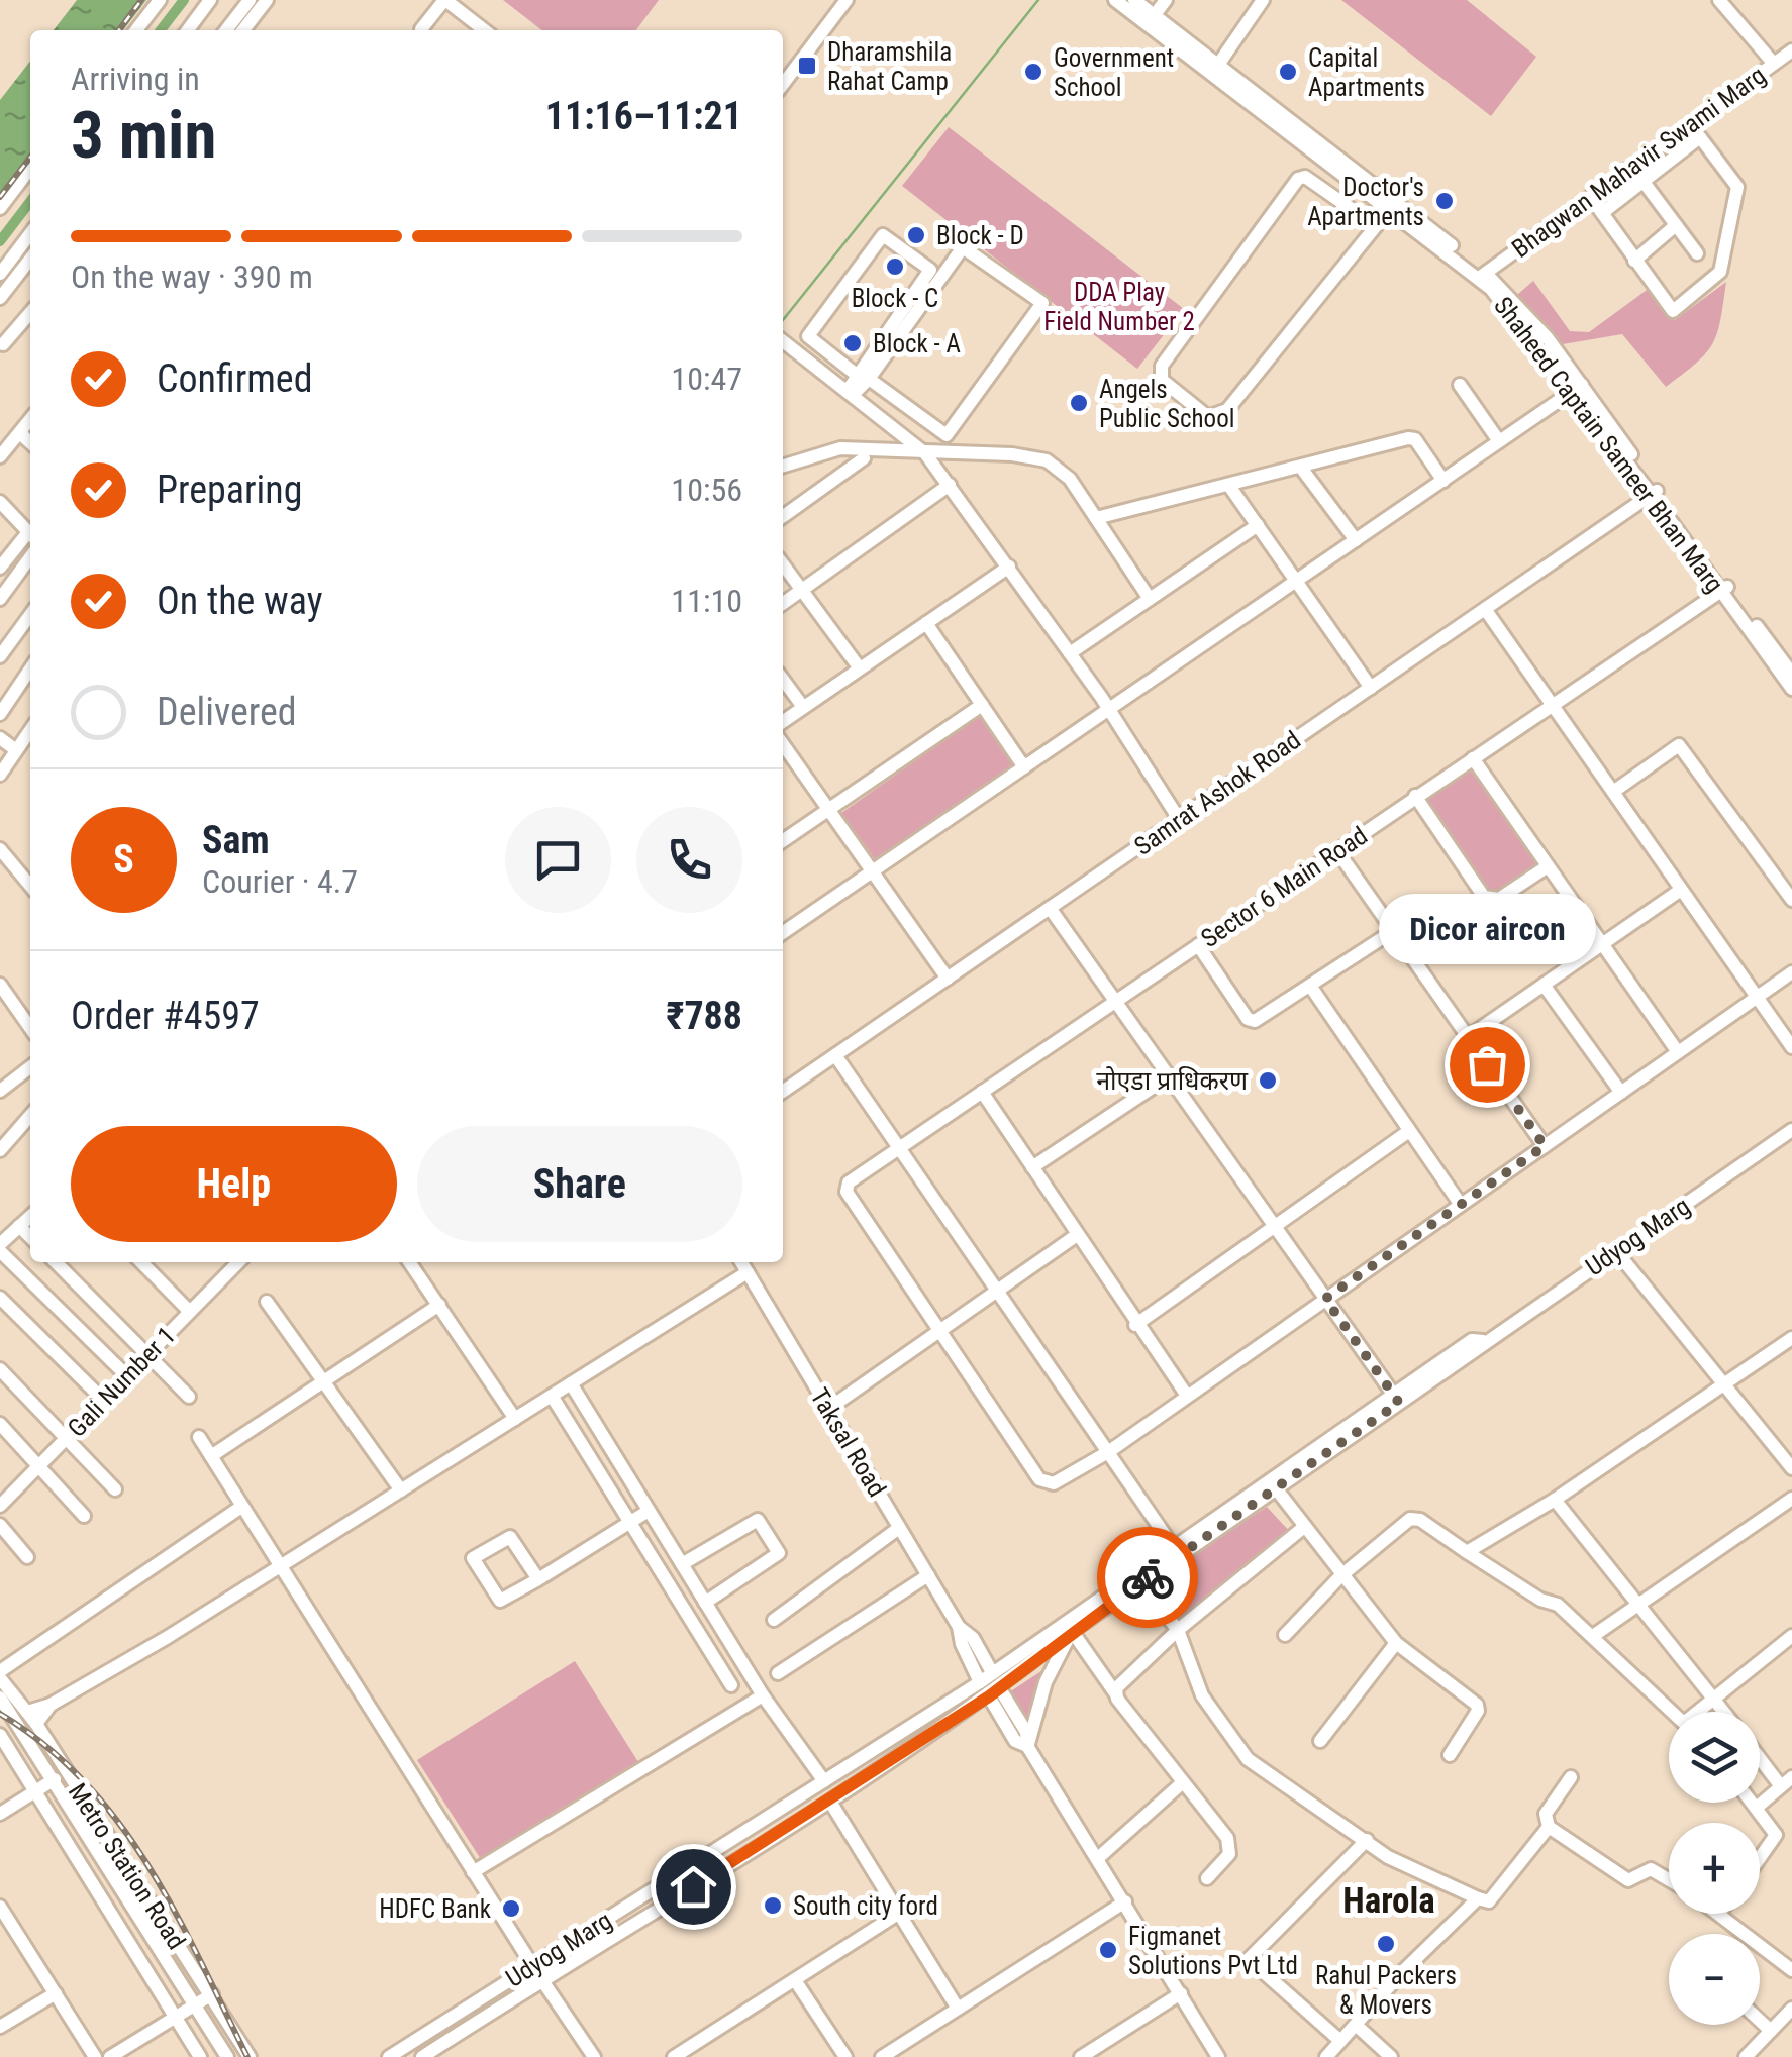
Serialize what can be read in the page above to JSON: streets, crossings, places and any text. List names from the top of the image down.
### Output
{
  "streets": {
    "street": [
      "Bhagwan Mahavir Swami Marg",
      "Shaheed Captain Sameer Bhan Marg",
      "Samrat Ashok Road",
      "Sector 6 Main Road",
      "Udyog Marg",
      "Gali Number 1",
      "Taksal Road",
      "Metro Station Road"
    ]
  },
  "crossings": [
    ["Bhagwan Mahavir Swami Marg", "Shaheed Captain Sameer Bhan Marg"],
    ["Shaheed Captain Sameer Bhan Marg", "Samrat Ashok Road"],
    ["Shaheed Captain Sameer Bhan Marg", "Sector 6 Main Road"],
    ["Udyog Marg", "Taksal Road"]
  ],
  "districts": ["Harola"],
  "parks": ["DDA Play Field Number 2"],
  "places": {
    "transit": ["Dharamshila Rahat Camp"],
    "other": [
      "Government School",
      "Capital Apartments",
      "Doctor's Apartments",
      "Block - D",
      "Block - C",
      "Block - A",
      "Angels Public School",
      "Dicor aircon",
      "नोएडा प्राधिकरण",
      "South city ford",
      "HDFC Bank",
      "Rahul Packers & Movers",
      "Figmanet Solutions Pvt Ltd"
    ]
  },
  "page": {
    "heading": ["3 min", "Arriving in", "11:16–11:21"],
    "panel": [
      "Sam",
      "Courier · 4.7",
      "Order #4597",
      "₹788"
    ],
    "bar": "On the way · 390 m",
    "list": [
      ["Confirmed", "10:47"],
      ["Preparing", "10:56"],
      ["On the way", "11:10"],
      "Delivered"
    ],
    "round": "S",
    "bubble": "Dicor aircon",
    "buttons": ["Help", "Share"],
    "map_buttons": ["+", "−"]
  }
}
